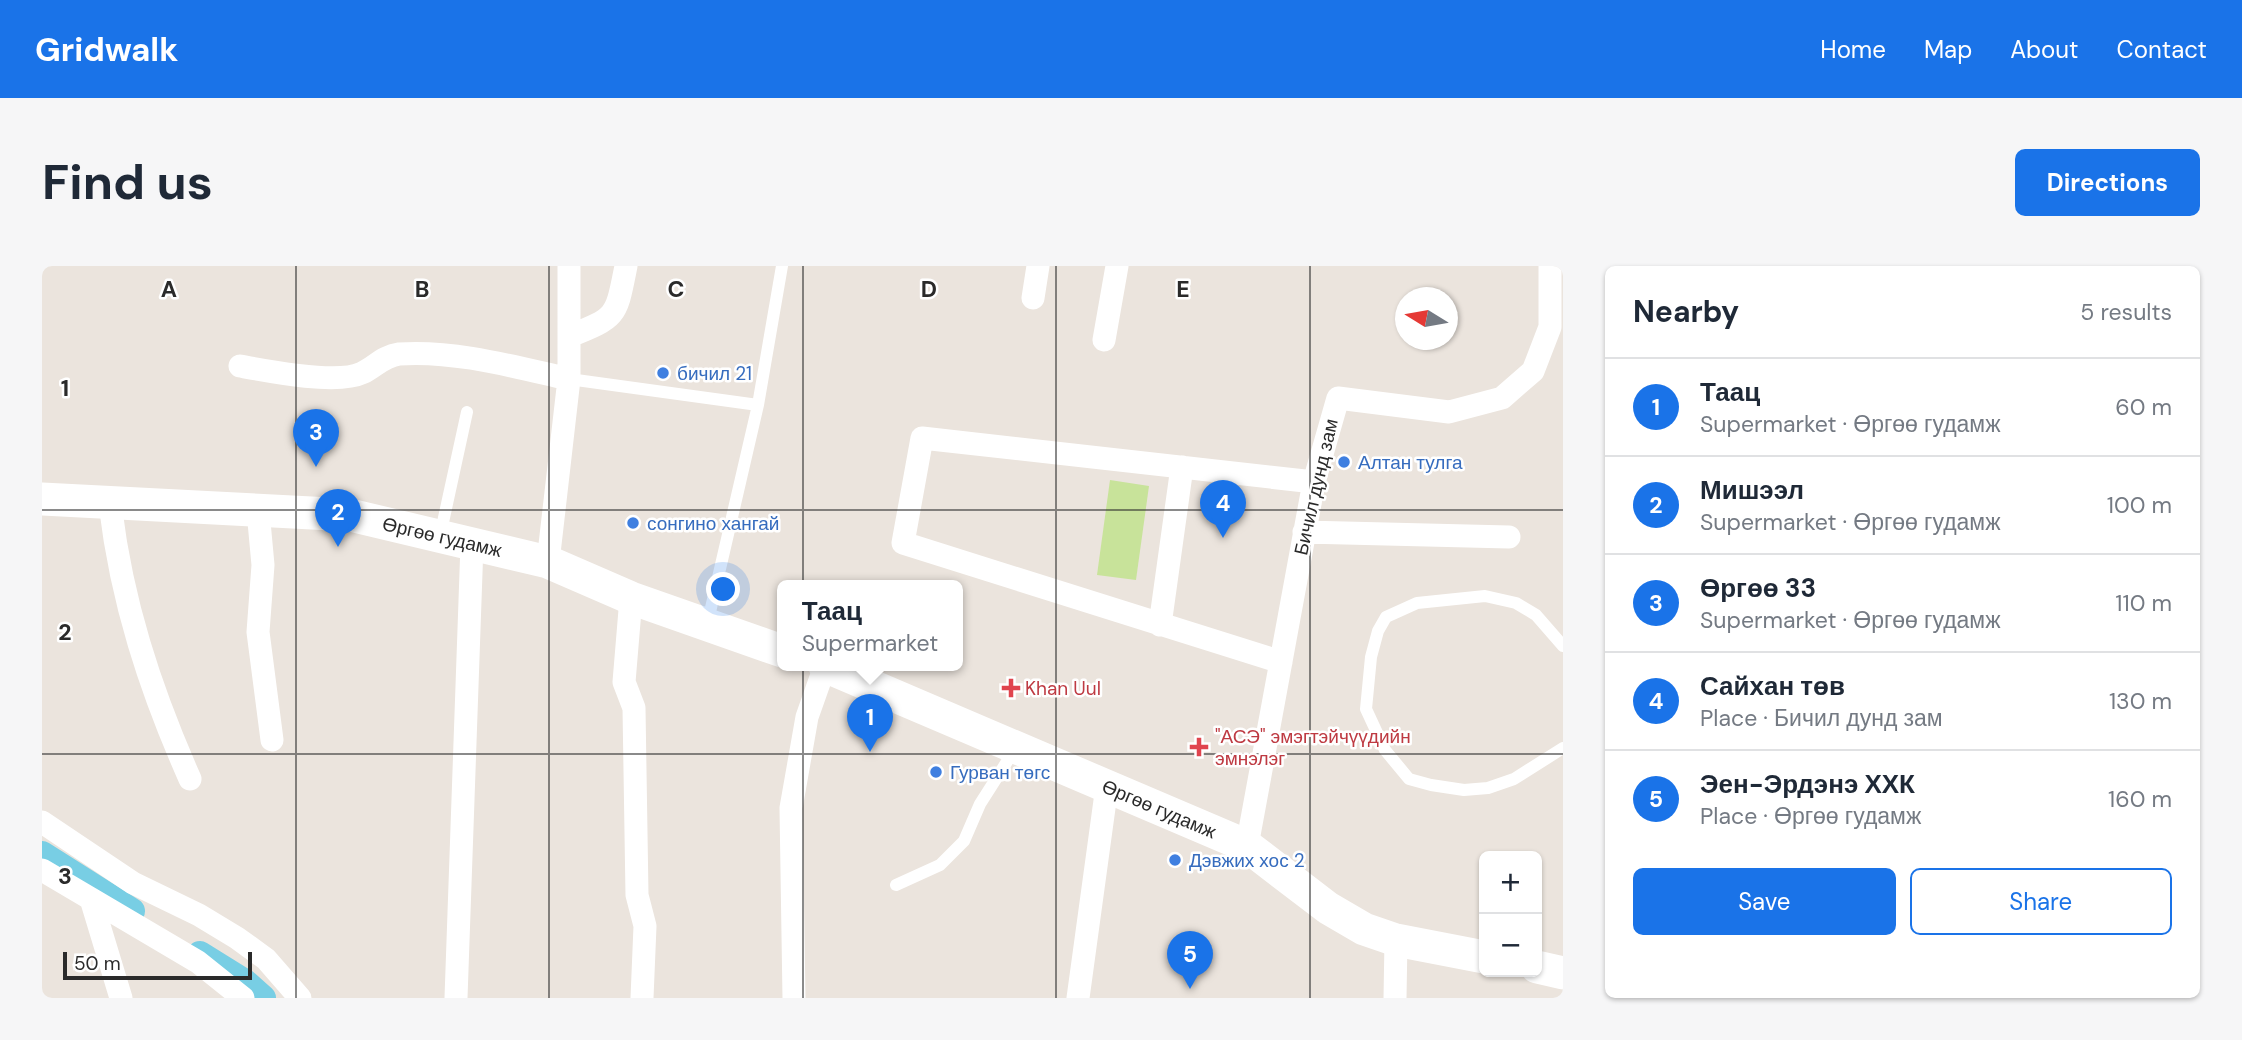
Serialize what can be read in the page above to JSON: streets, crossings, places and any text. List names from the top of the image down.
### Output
{
  "streets": {
    "street": ["Бичил дунд зам", "Өргөө гудамж"]
  },
  "crossings": [
    ["Бичил дунд зам", "Өргөө гудамж"]
  ],
  "places": {
    "other": [
      "бичил 21",
      "Алтан тулга",
      "сонгино хангай",
      "Гурван төгс",
      "Дэвжих хос 2"
    ],
    "health": ["Khan Uul", "\"АСЭ\" эмэгтэйчүүдийн эмнэлэг"]
  },
  "scale_bar": "50 m",
  "north": "left",
  "page": {
    "header": "Gridwalk",
    "nav": [
      "Home",
      "Map",
      "About",
      "Contact"
    ],
    "buttons": [
      "Directions",
      ["Save", "Share"]
    ],
    "title": "Find us",
    "heading": ["Nearby", "5 results"],
    "list": [
      {
        "mark": "1",
        "name": "Таац",
        "note": "Supermarket · Өргөө гудамж",
        "value": "60 m"
      },
      {
        "mark": "2",
        "name": "Мишээл",
        "note": "Supermarket · Өргөө гудамж",
        "value": "100 m"
      },
      {
        "mark": "3",
        "name": "Өргөө 33",
        "note": "Supermarket · Өргөө гудамж",
        "value": "110 m"
      },
      {
        "mark": "4",
        "name": "Сайхан төв",
        "note": "Place · Бичил дунд зам",
        "value": "130 m"
      },
      {
        "mark": "5",
        "name": "Эен-Эрдэнэ ХХК",
        "note": "Place · Өргөө гудамж",
        "value": "160 m"
      }
    ],
    "pins": [
      "3",
      "4",
      "2",
      "1",
      "5"
    ],
    "popup": ["Таац", "Supermarket"],
    "map_buttons": ["+", "−"],
    "scale": "50 m"
  },
  "grid": {
    "columns": [
      "A",
      "B",
      "C",
      "D",
      "E"
    ],
    "rows": ["1", "2", "3"]
  }
}
